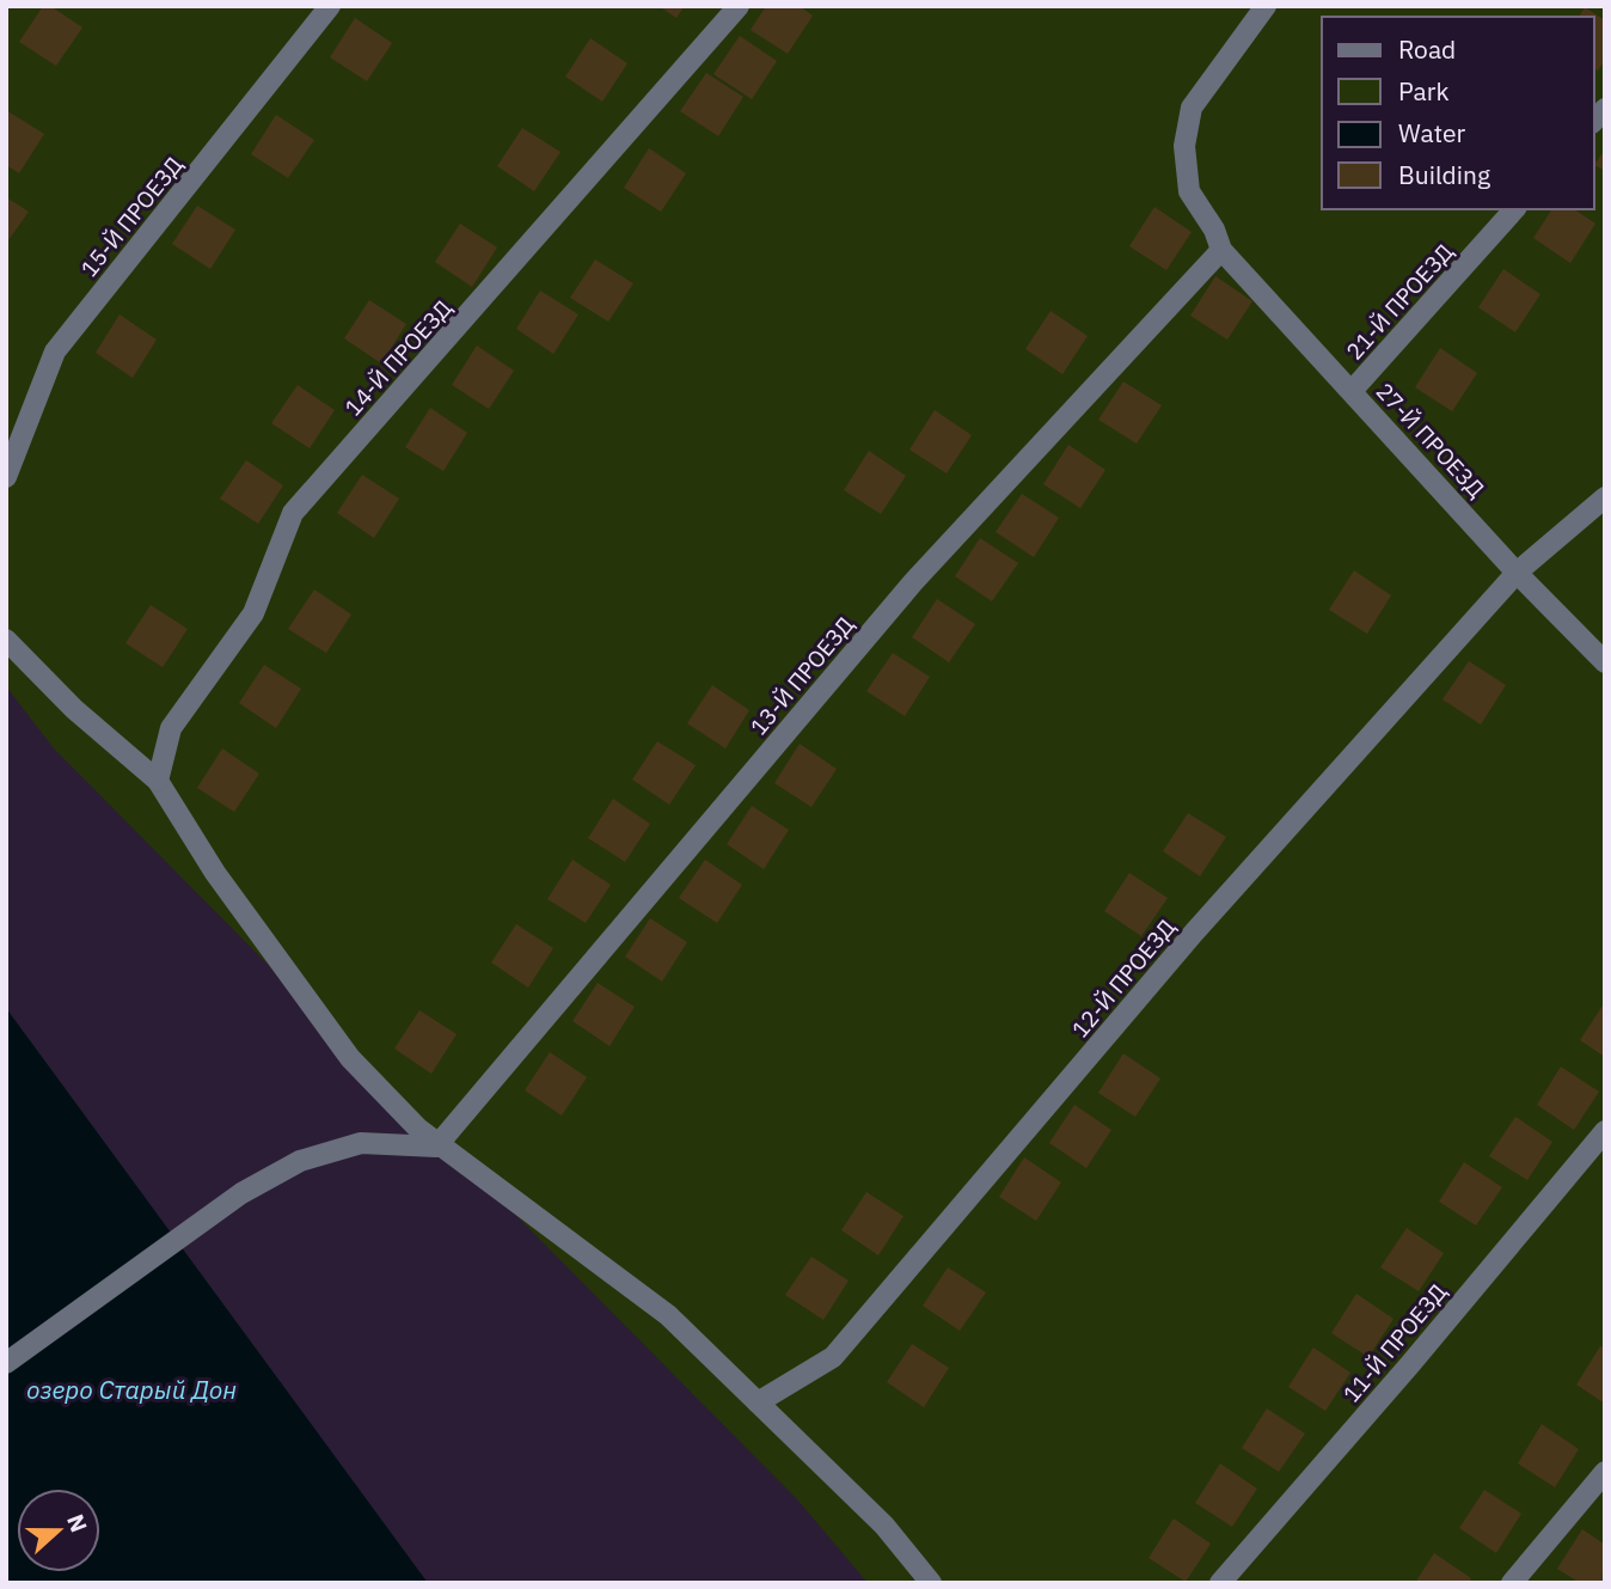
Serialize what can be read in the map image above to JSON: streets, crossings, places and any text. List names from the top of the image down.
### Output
{
  "streets": {
    "street": [
      "15-Й ПРОЕЗД",
      "21-Й ПРОЕЗД",
      "14-Й ПРОЕЗД",
      "27-Й ПРОЕЗД",
      "13-Й ПРОЕЗД",
      "12-Й ПРОЕЗД",
      "11-Й ПРОЕЗД"
    ]
  },
  "crossings": [
    ["21-Й ПРОЕЗД", "27-Й ПРОЕЗД"],
    ["27-Й ПРОЕЗД", "13-Й ПРОЕЗД"],
    ["27-Й ПРОЕЗД", "12-Й ПРОЕЗД"]
  ],
  "water": ["озеро Старый Дон"],
  "legend": [
    "Road",
    "Park",
    "Water",
    "Building"
  ],
  "north": "right"
}
